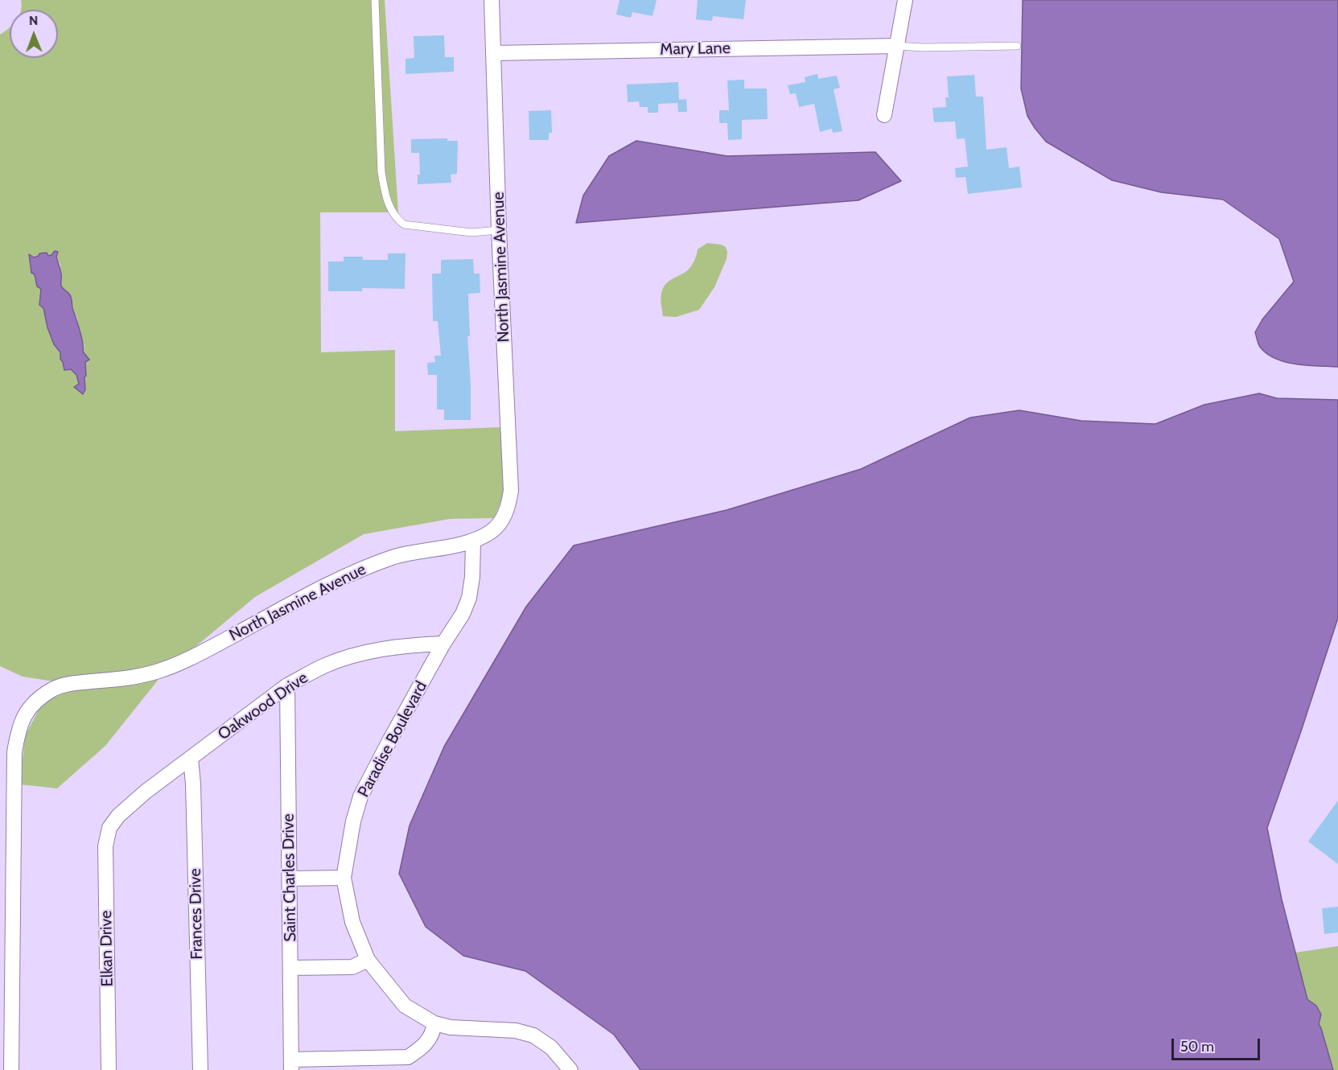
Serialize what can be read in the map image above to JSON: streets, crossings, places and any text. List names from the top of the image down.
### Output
{
  "streets": {
    "street": [
      "Mary Lane",
      "North Jasmine Avenue",
      "Oakwood Drive",
      "Paradise Boulevard",
      "Saint Charles Drive",
      "Frances Drive",
      "Elkan Drive"
    ]
  },
  "crossings": [
    ["Mary Lane", "North Jasmine Avenue"],
    ["North Jasmine Avenue", "Paradise Boulevard"],
    ["Oakwood Drive", "Paradise Boulevard"],
    ["Oakwood Drive", "Saint Charles Drive"],
    ["Oakwood Drive", "Frances Drive"],
    ["Oakwood Drive", "Elkan Drive"]
  ],
  "scale_bar": "50 m",
  "north": "top"
}
